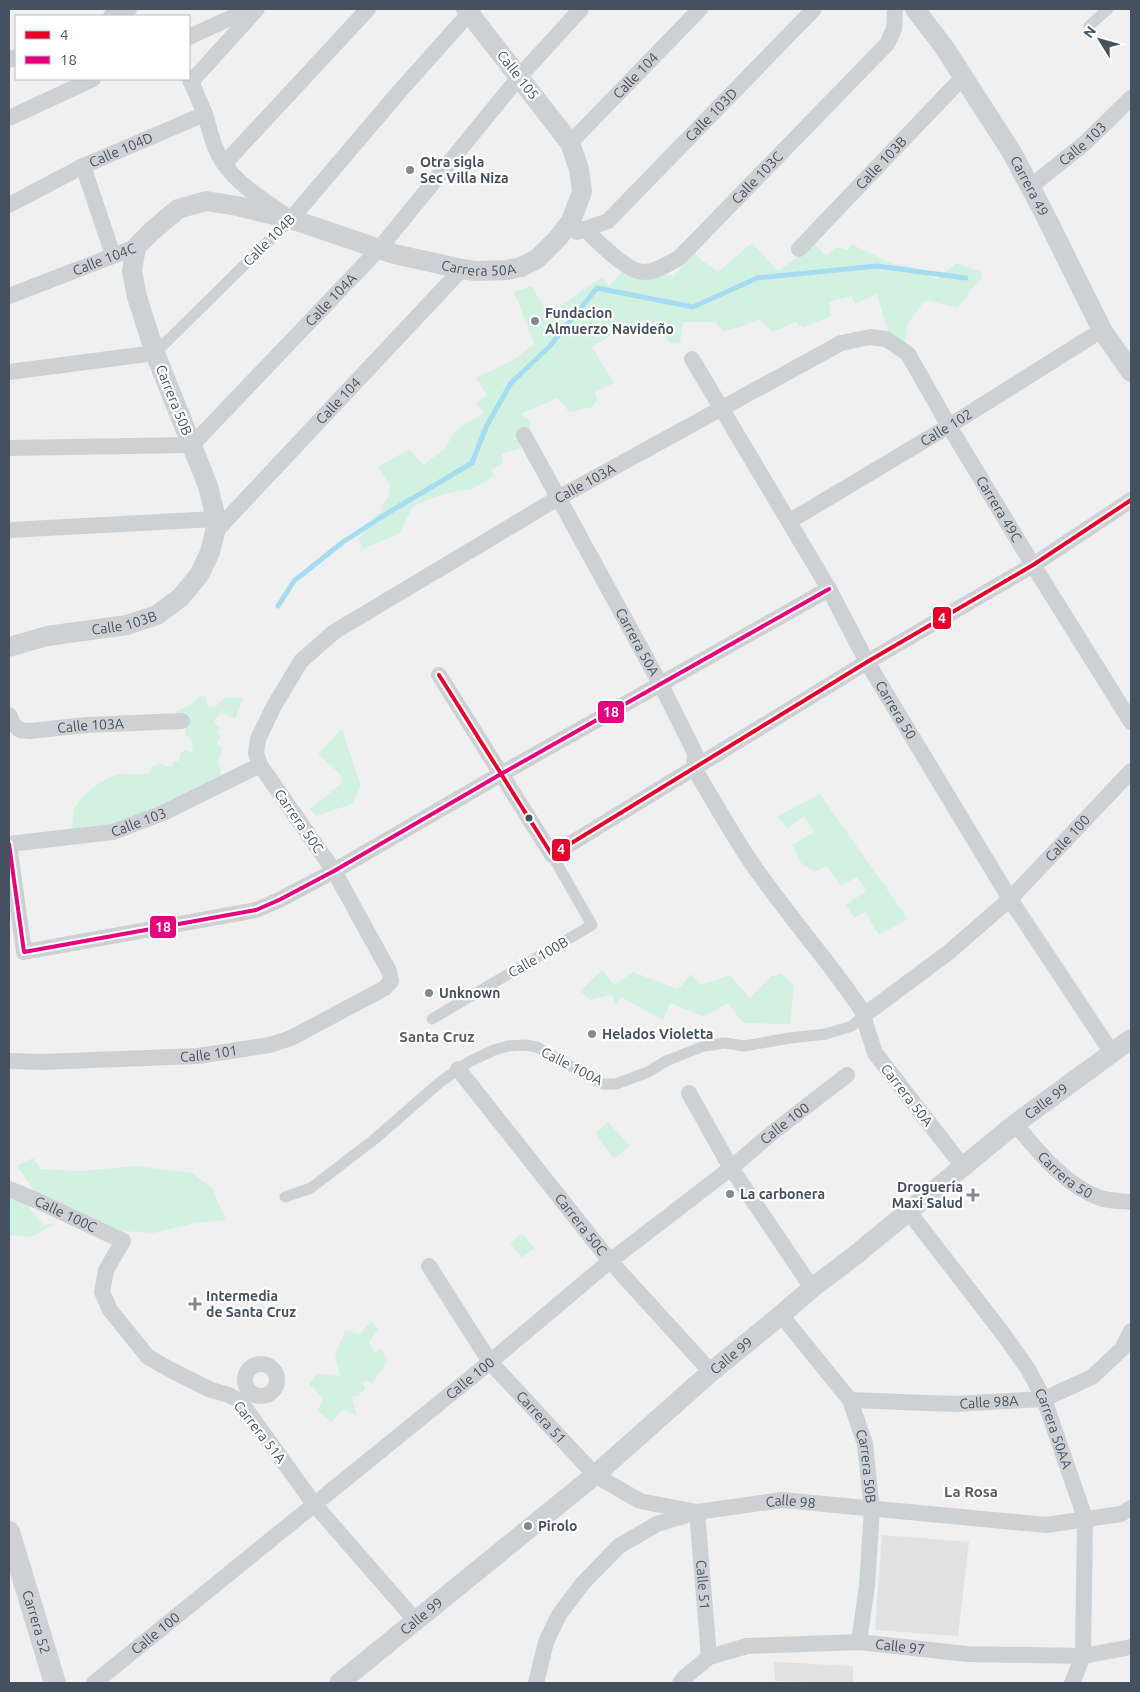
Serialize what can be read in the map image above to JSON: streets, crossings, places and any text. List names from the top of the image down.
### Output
{
  "streets": {
    "main road": ["Carrera 52"],
    "street": [
      "Calle 105",
      "Calle 104",
      "Calle 103D",
      "Calle 103",
      "Calle 104D",
      "Calle 103B",
      "Calle 103C",
      "Carrera 49",
      "Calle 104B",
      "Calle 104C",
      "Carrera 50A",
      "Calle 104A",
      "Carrera 50B",
      "Calle 102",
      "Calle 103A",
      "Carrera 49C",
      "Carrera 50",
      "Carrera 50C",
      "Calle 100",
      "Calle 100B",
      "Calle 101",
      "Calle 100A",
      "Calle 99",
      "Calle 100C",
      "Calle 98A",
      "Carrera 51",
      "Carrera 50AA",
      "Carrera 51A",
      "Calle 98",
      "Calle 51",
      "Calle 97"
    ]
  },
  "crossings": [
    ["Calle 105", "Calle 104"],
    ["Calle 105", "Calle 104B"],
    ["Calle 105", "Carrera 50A"],
    ["Calle 105", "Calle 104A"],
    ["Calle 104", "Carrera 50A"],
    ["Calle 104", "Carrera 50B"],
    ["Calle 103D", "Calle 103C"],
    ["Calle 103", "Carrera 49"],
    ["Calle 103", "Carrera 50C"],
    ["Calle 104D", "Carrera 50A"],
    ["Calle 103B", "Carrera 49"],
    ["Calle 103B", "Carrera 50B"],
    ["Carrera 49", "Calle 102"],
    ["Calle 104B", "Carrera 50A"],
    ["Calle 104B", "Carrera 50B"],
    ["Calle 104C", "Carrera 50A"],
    ["Calle 104C", "Carrera 50B"],
    ["Carrera 50A", "Calle 104A"],
    ["Carrera 50A", "Calle 103A"],
    ["Carrera 50A", "Calle 100"],
    ["Carrera 50A", "Calle 100A"],
    ["Carrera 50A", "Calle 99"],
    ["Calle 104A", "Carrera 50B"],
    ["Carrera 50B", "Calle 99"],
    ["Carrera 50B", "Calle 98A"],
    ["Carrera 50B", "Calle 98"],
    ["Carrera 50B", "Calle 97"],
    ["Calle 102", "Carrera 49C"],
    ["Calle 102", "Carrera 50"],
    ["Calle 103A", "Carrera 49C"],
    ["Calle 103A", "Carrera 50"],
    ["Calle 103A", "Carrera 50C"],
    ["Carrera 50", "Calle 100"],
    ["Carrera 50", "Calle 99"],
    ["Carrera 50C", "Calle 100"],
    ["Carrera 50C", "Calle 101"],
    ["Carrera 50C", "Calle 100A"],
    ["Carrera 50C", "Calle 99"],
    ["Calle 100", "Calle 100A"],
    ["Calle 100", "Carrera 51"],
    ["Calle 100", "Carrera 51A"],
    ["Calle 99", "Carrera 51"],
    ["Calle 99", "Carrera 50AA"],
    ["Calle 99", "Carrera 51A"],
    ["Calle 100C", "Carrera 51A"],
    ["Calle 98A", "Carrera 50AA"],
    ["Carrera 51", "Calle 98"],
    ["Carrera 51", "Calle 51"],
    ["Carrera 50AA", "Calle 98"],
    ["Carrera 50AA", "Calle 97"],
    ["Calle 98", "Calle 51"],
    ["Calle 51", "Calle 97"]
  ],
  "districts": ["Santa Cruz", "La Rosa"],
  "places": {
    "other": [
      "Otra sigla Sec Villa Niza",
      "Fundacion Almuerzo Navideño",
      "Unknown",
      "Helados Violetta",
      "La carbonera",
      "Pirolo"
    ],
    "health": ["Droguería Maxi Salud", "Intermedia de Santa Cruz"]
  },
  "lines": ["transit line 4", "transit line 18"],
  "legend": ["4", "18"],
  "north": "top left"
}
